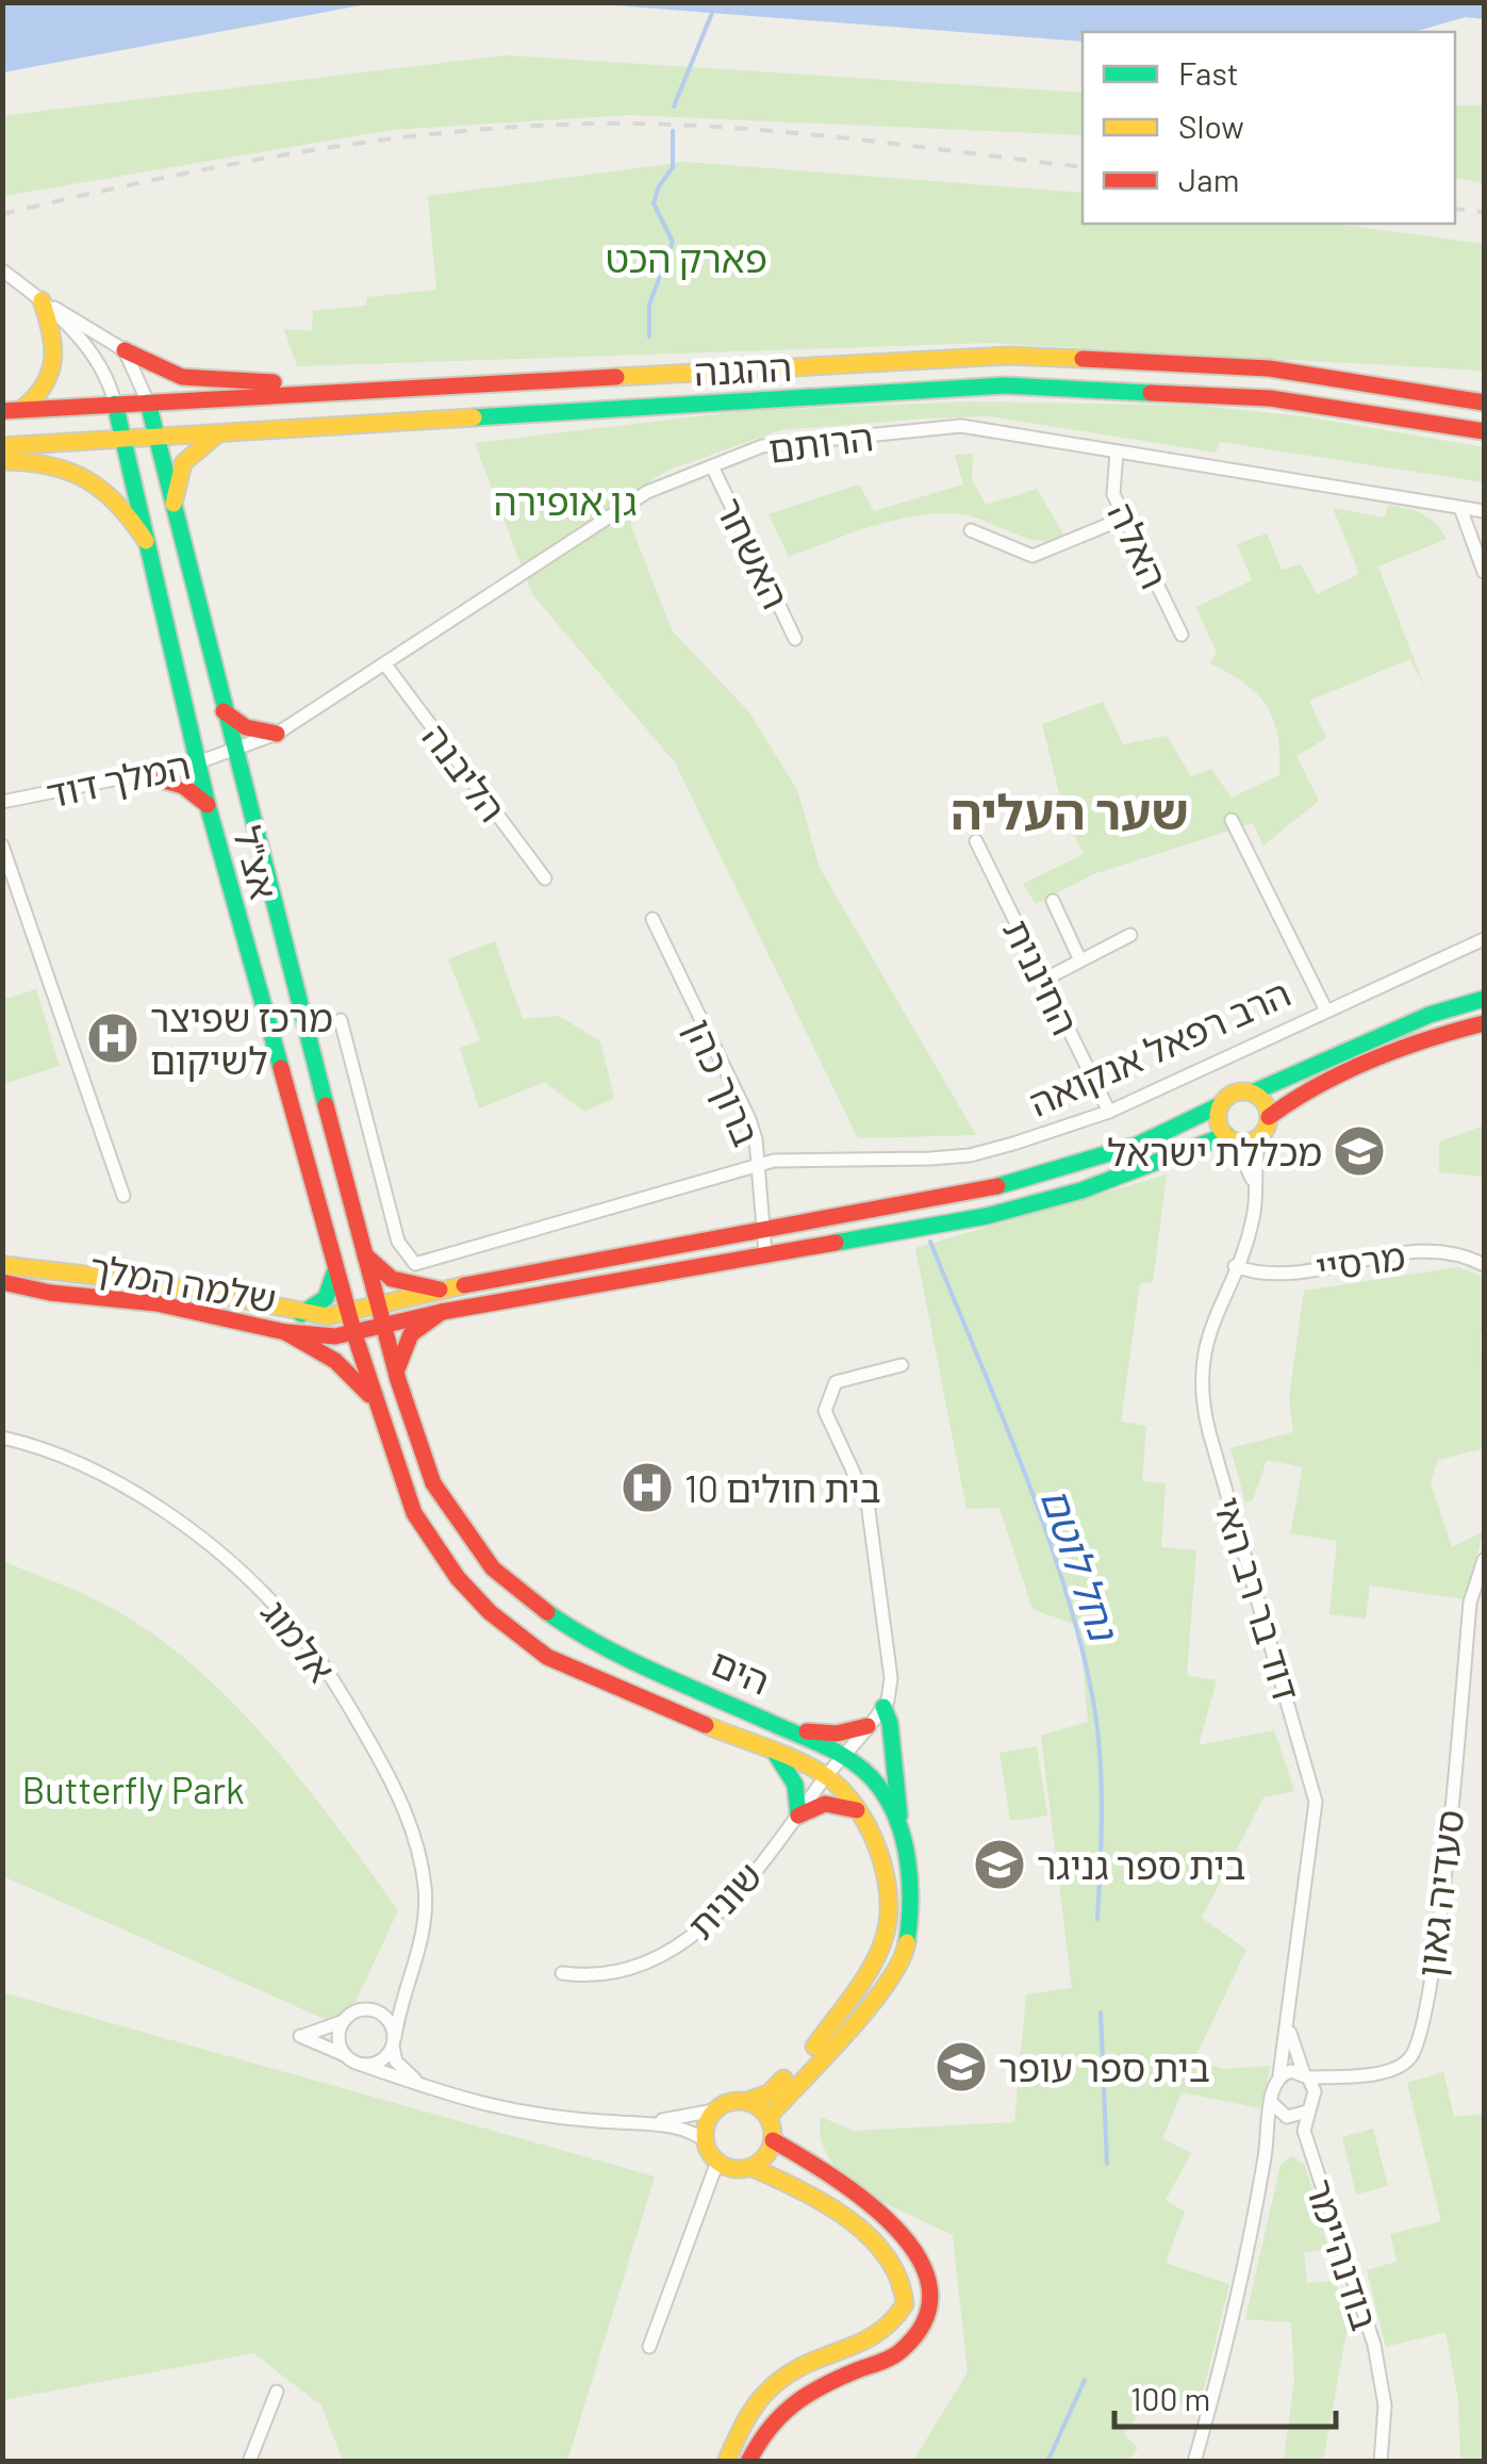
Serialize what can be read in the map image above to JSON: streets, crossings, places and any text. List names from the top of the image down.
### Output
{
  "streets": {
    "main road": [
      "ההגנה",
      "אצ\"ל",
      "הרב רפאל אנקואה",
      "שלמה המלך",
      "הים"
    ],
    "street": [
      "הרותם",
      "האלה",
      "האשחר",
      "הליבנה",
      "המלך דוד",
      "החיננית",
      "ברוך כהן",
      "מרסיי",
      "דוד בר רב האי",
      "אלמוג",
      "סעדיה גאון",
      "שונית",
      "בודנהיימר"
    ]
  },
  "crossings": [
    ["ההגנה", "אצ\"ל"],
    ["הרותם", "האלה"],
    ["הרותם", "האשחר"],
    ["הרותם", "הליבנה"],
    ["הרותם", "המלך דוד"],
    ["הרותם", "אצ\"ל"],
    ["המלך דוד", "אצ\"ל"],
    ["אצ\"ל", "הרב רפאל אנקואה"],
    ["אצ\"ל", "שלמה המלך"],
    ["אצ\"ל", "הים"],
    ["החיננית", "הרב רפאל אנקואה"],
    ["הרב רפאל אנקואה", "ברוך כהן"],
    ["הרב רפאל אנקואה", "שלמה המלך"],
    ["הרב רפאל אנקואה", "דוד בר רב האי"],
    ["הרב רפאל אנקואה", "הים"],
    ["מרסיי", "דוד בר רב האי"],
    ["שלמה המלך", "הים"],
    ["דוד בר רב האי", "סעדיה גאון"],
    ["דוד בר רב האי", "בודנהיימר"],
    ["הים", "שונית"],
    ["סעדיה גאון", "בודנהיימר"]
  ],
  "districts": ["שער העליה"],
  "water": ["נחל לוטם"],
  "parks": ["פארק הכט", "גן אופירה", "Butterfly Park"],
  "places": {
    "hospital": ["מרכז שפיצר לשיקום", "בית חולים 10"],
    "school or university": ["מכללת ישראל", "בית ספר גניגר", "בית ספר עופר"]
  },
  "legend": ["Fast", "Slow", "Jam"],
  "scale_bar": "100 m"
}
